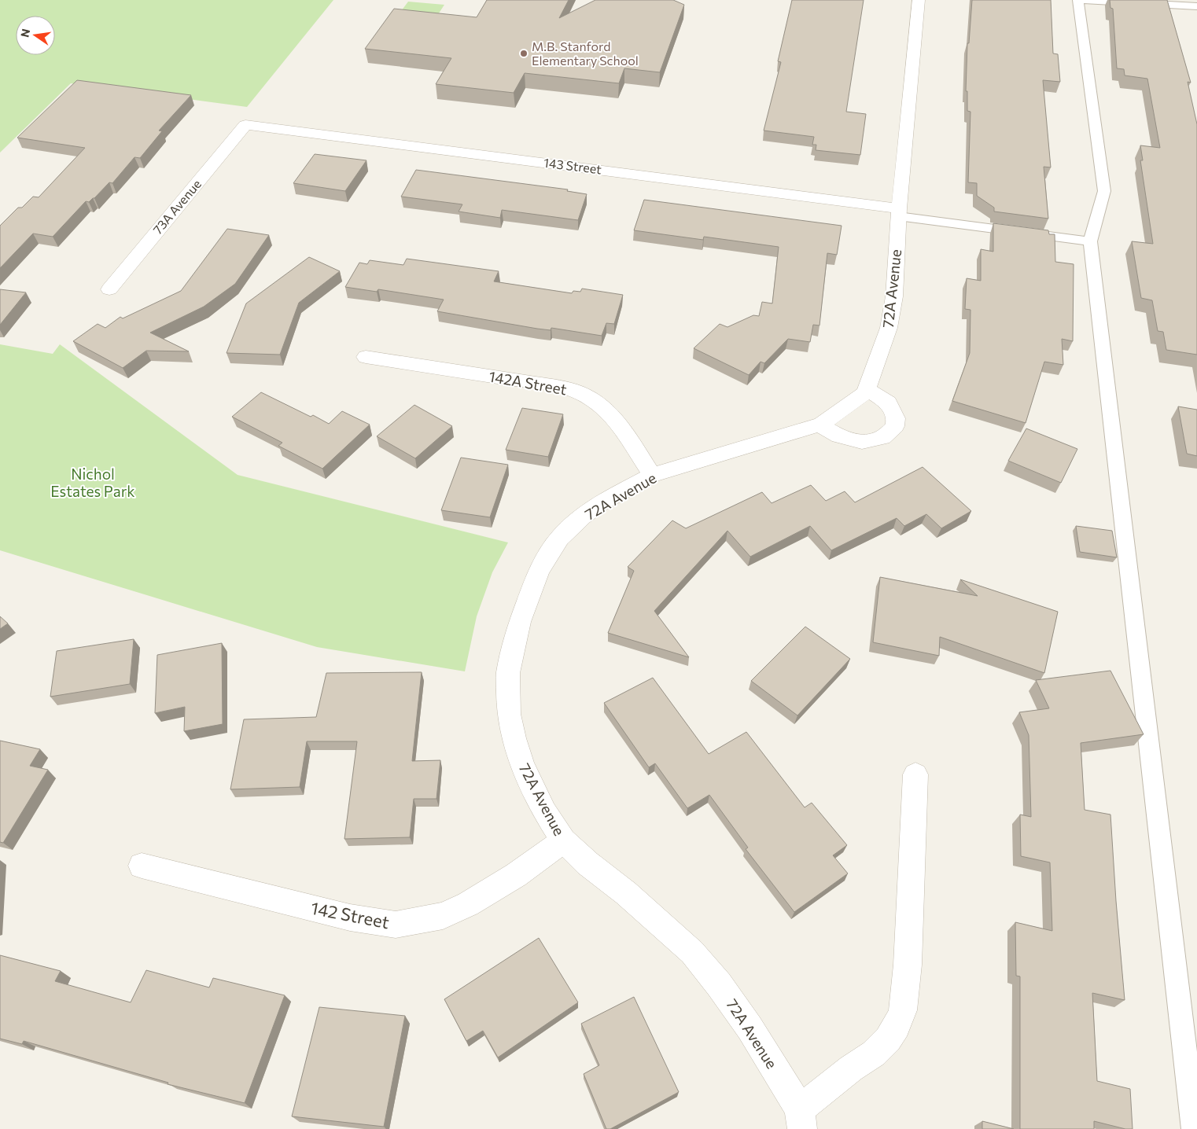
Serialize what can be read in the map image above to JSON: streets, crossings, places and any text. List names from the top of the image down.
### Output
{
  "streets": {
    "street": [
      "143 Street",
      "73A Avenue",
      "72A Avenue",
      "142A Street",
      "142 Street"
    ]
  },
  "crossings": [
    ["143 Street", "73A Avenue"],
    ["143 Street", "72A Avenue"],
    ["72A Avenue", "142A Street"],
    ["72A Avenue", "142 Street"]
  ],
  "parks": ["Nichol Estates Park"],
  "places": ["M.B. Stanford Elementary School"],
  "north": "left"
}
